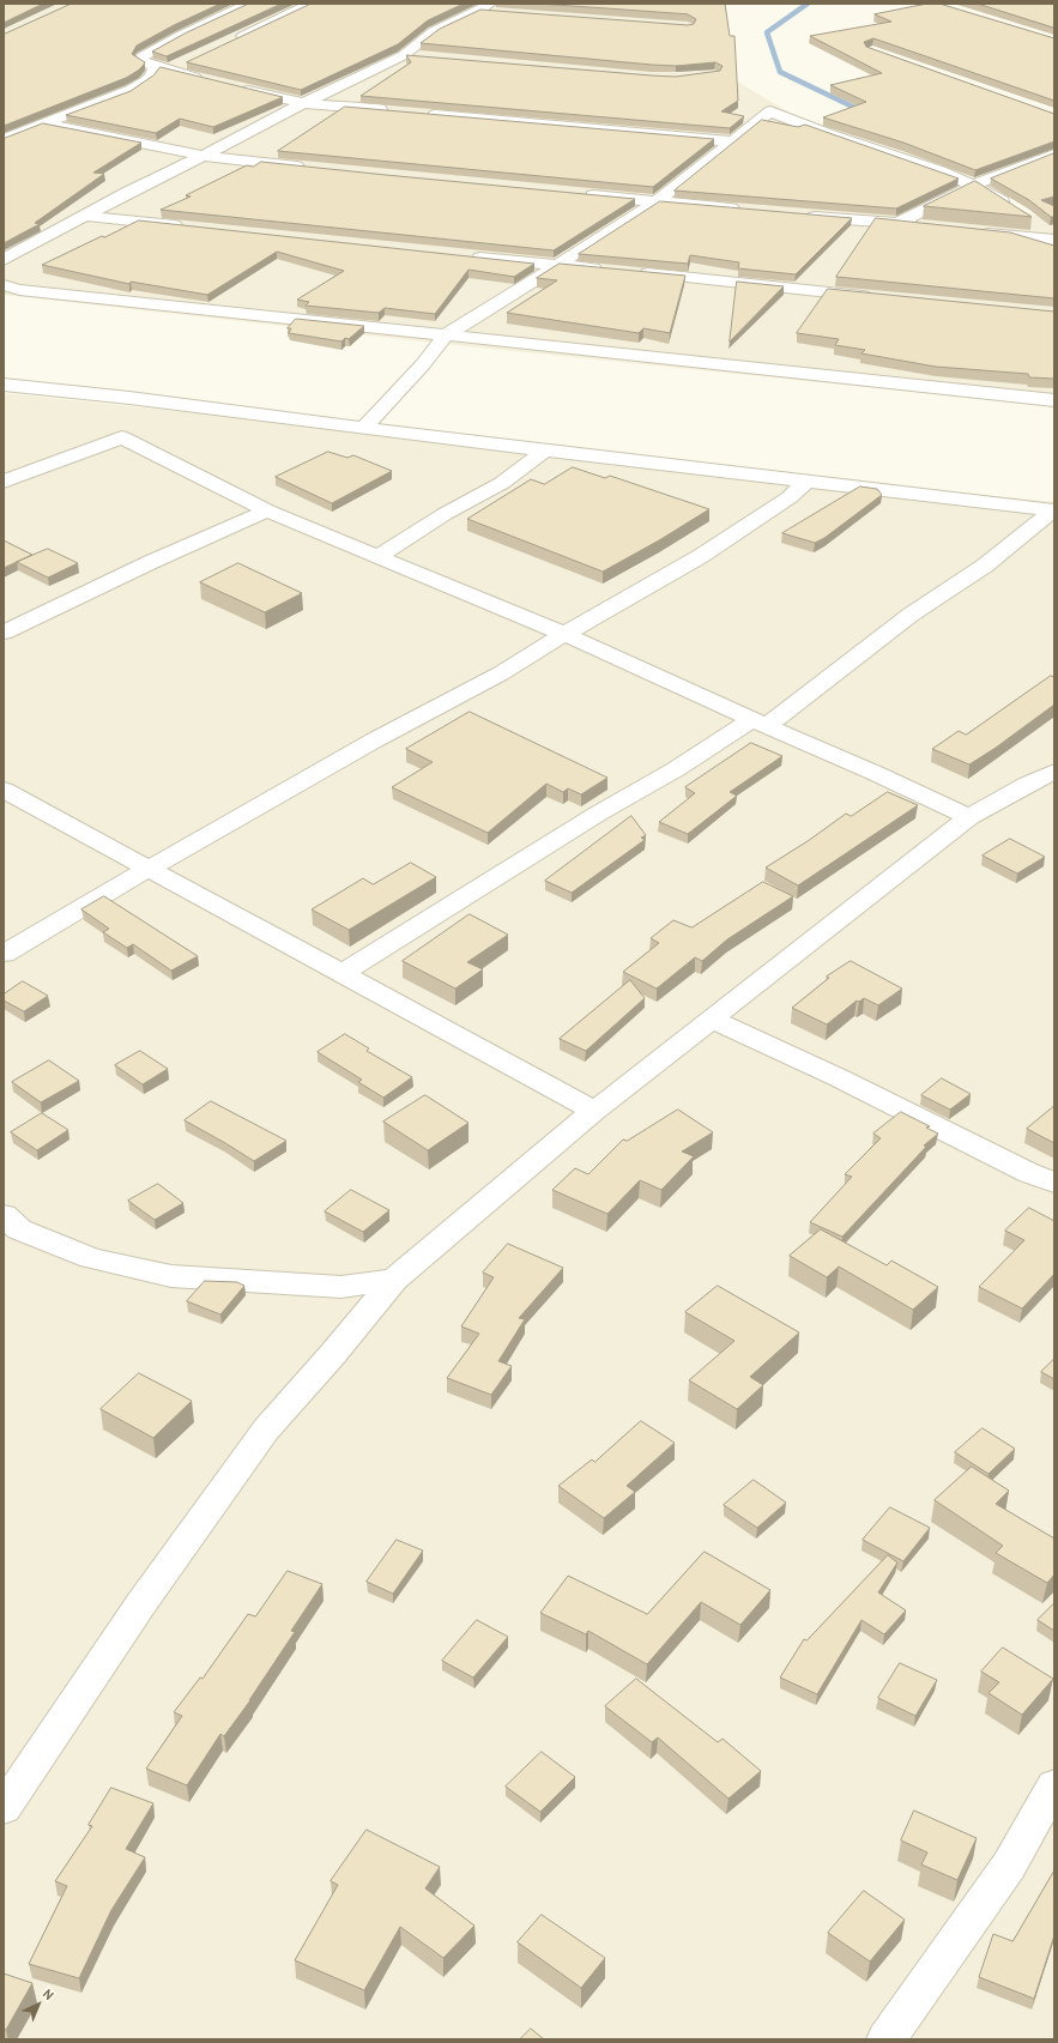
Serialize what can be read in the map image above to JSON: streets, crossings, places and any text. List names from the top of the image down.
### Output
{
  "north": "top right"
}
